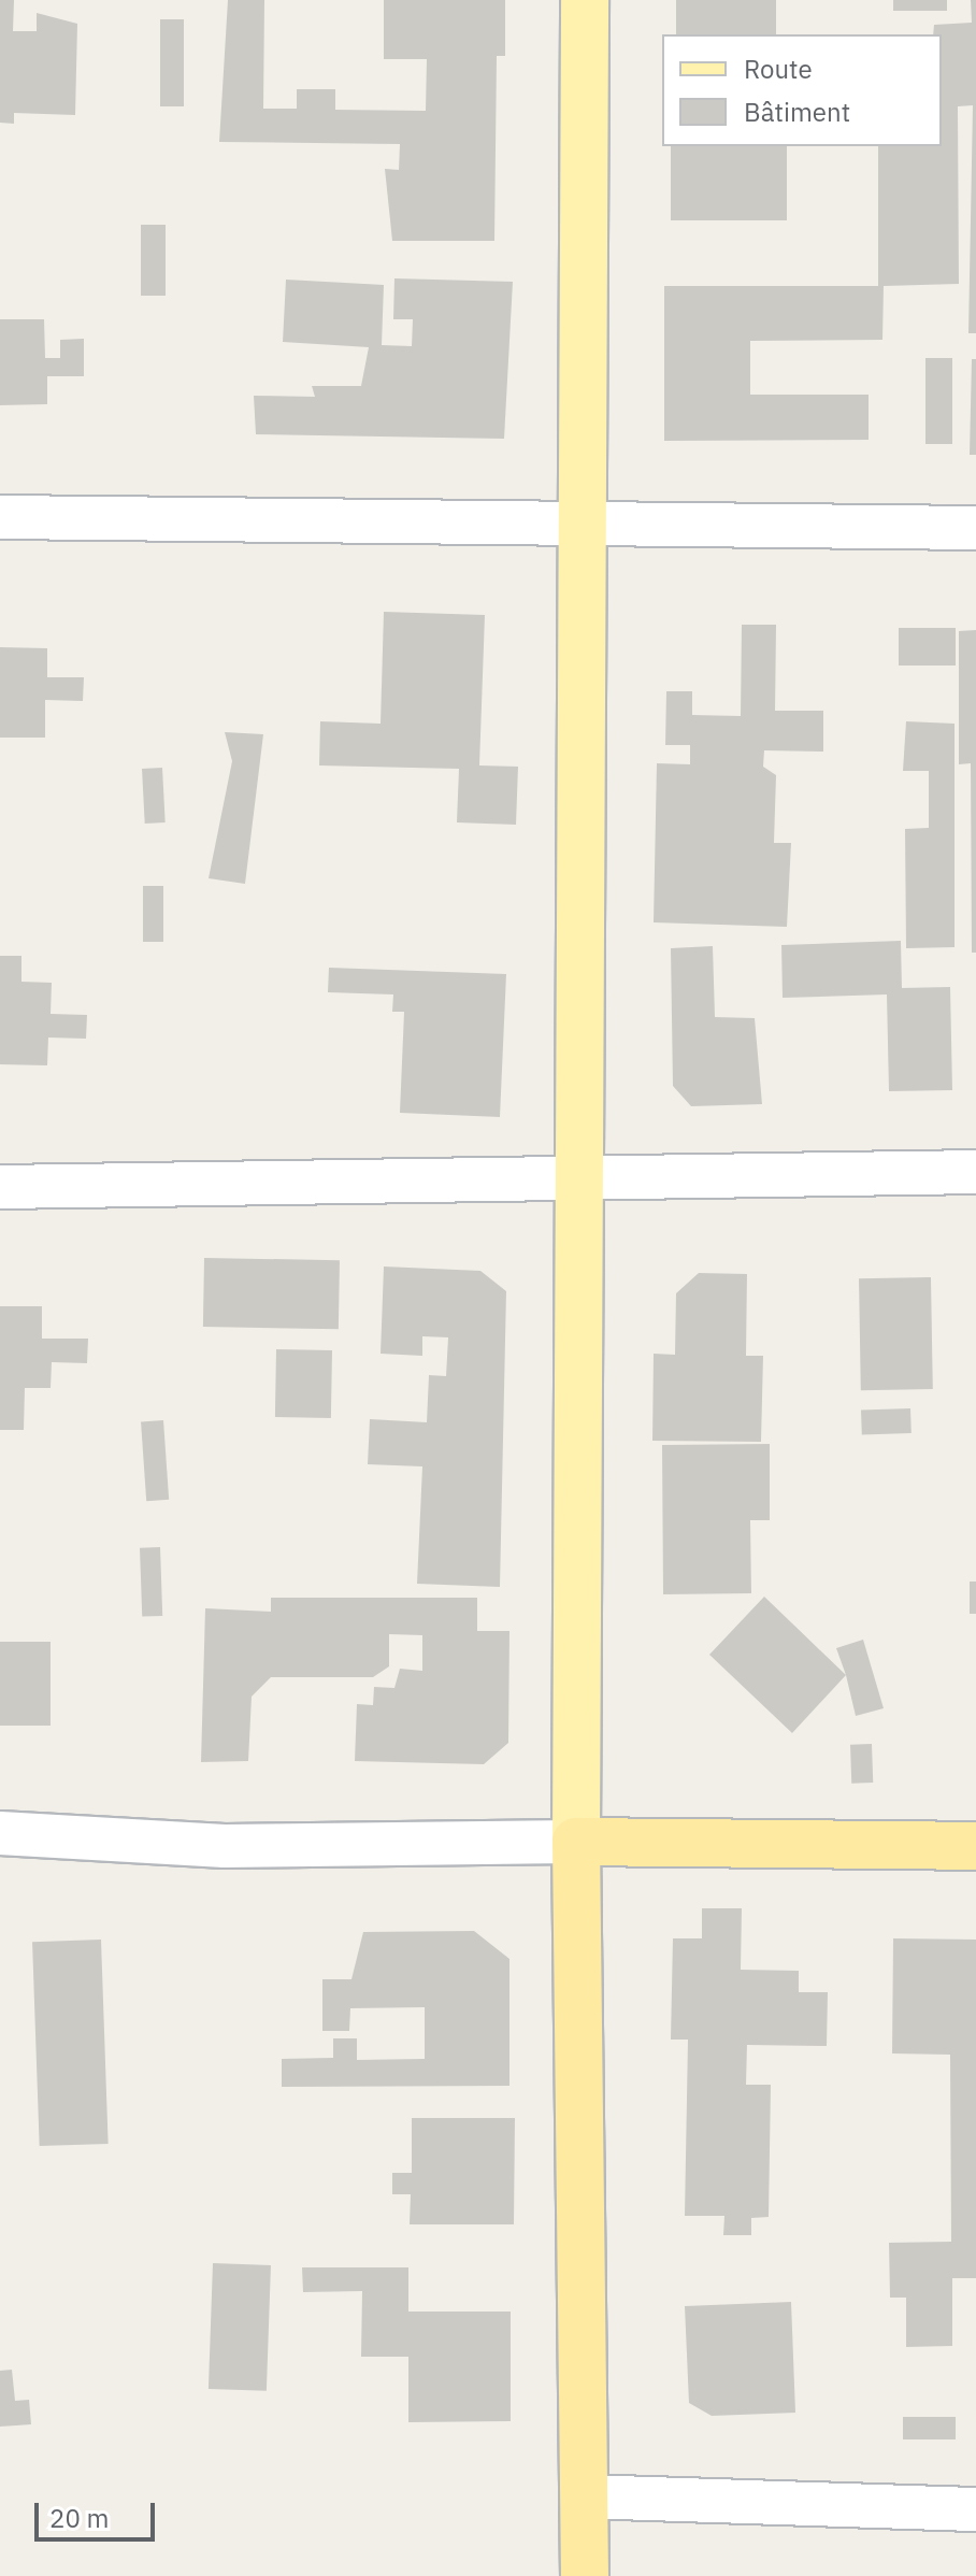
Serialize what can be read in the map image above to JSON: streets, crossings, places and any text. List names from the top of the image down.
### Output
{
  "legend": ["Route", "Bâtiment"],
  "scale_bar": "20 m"
}
